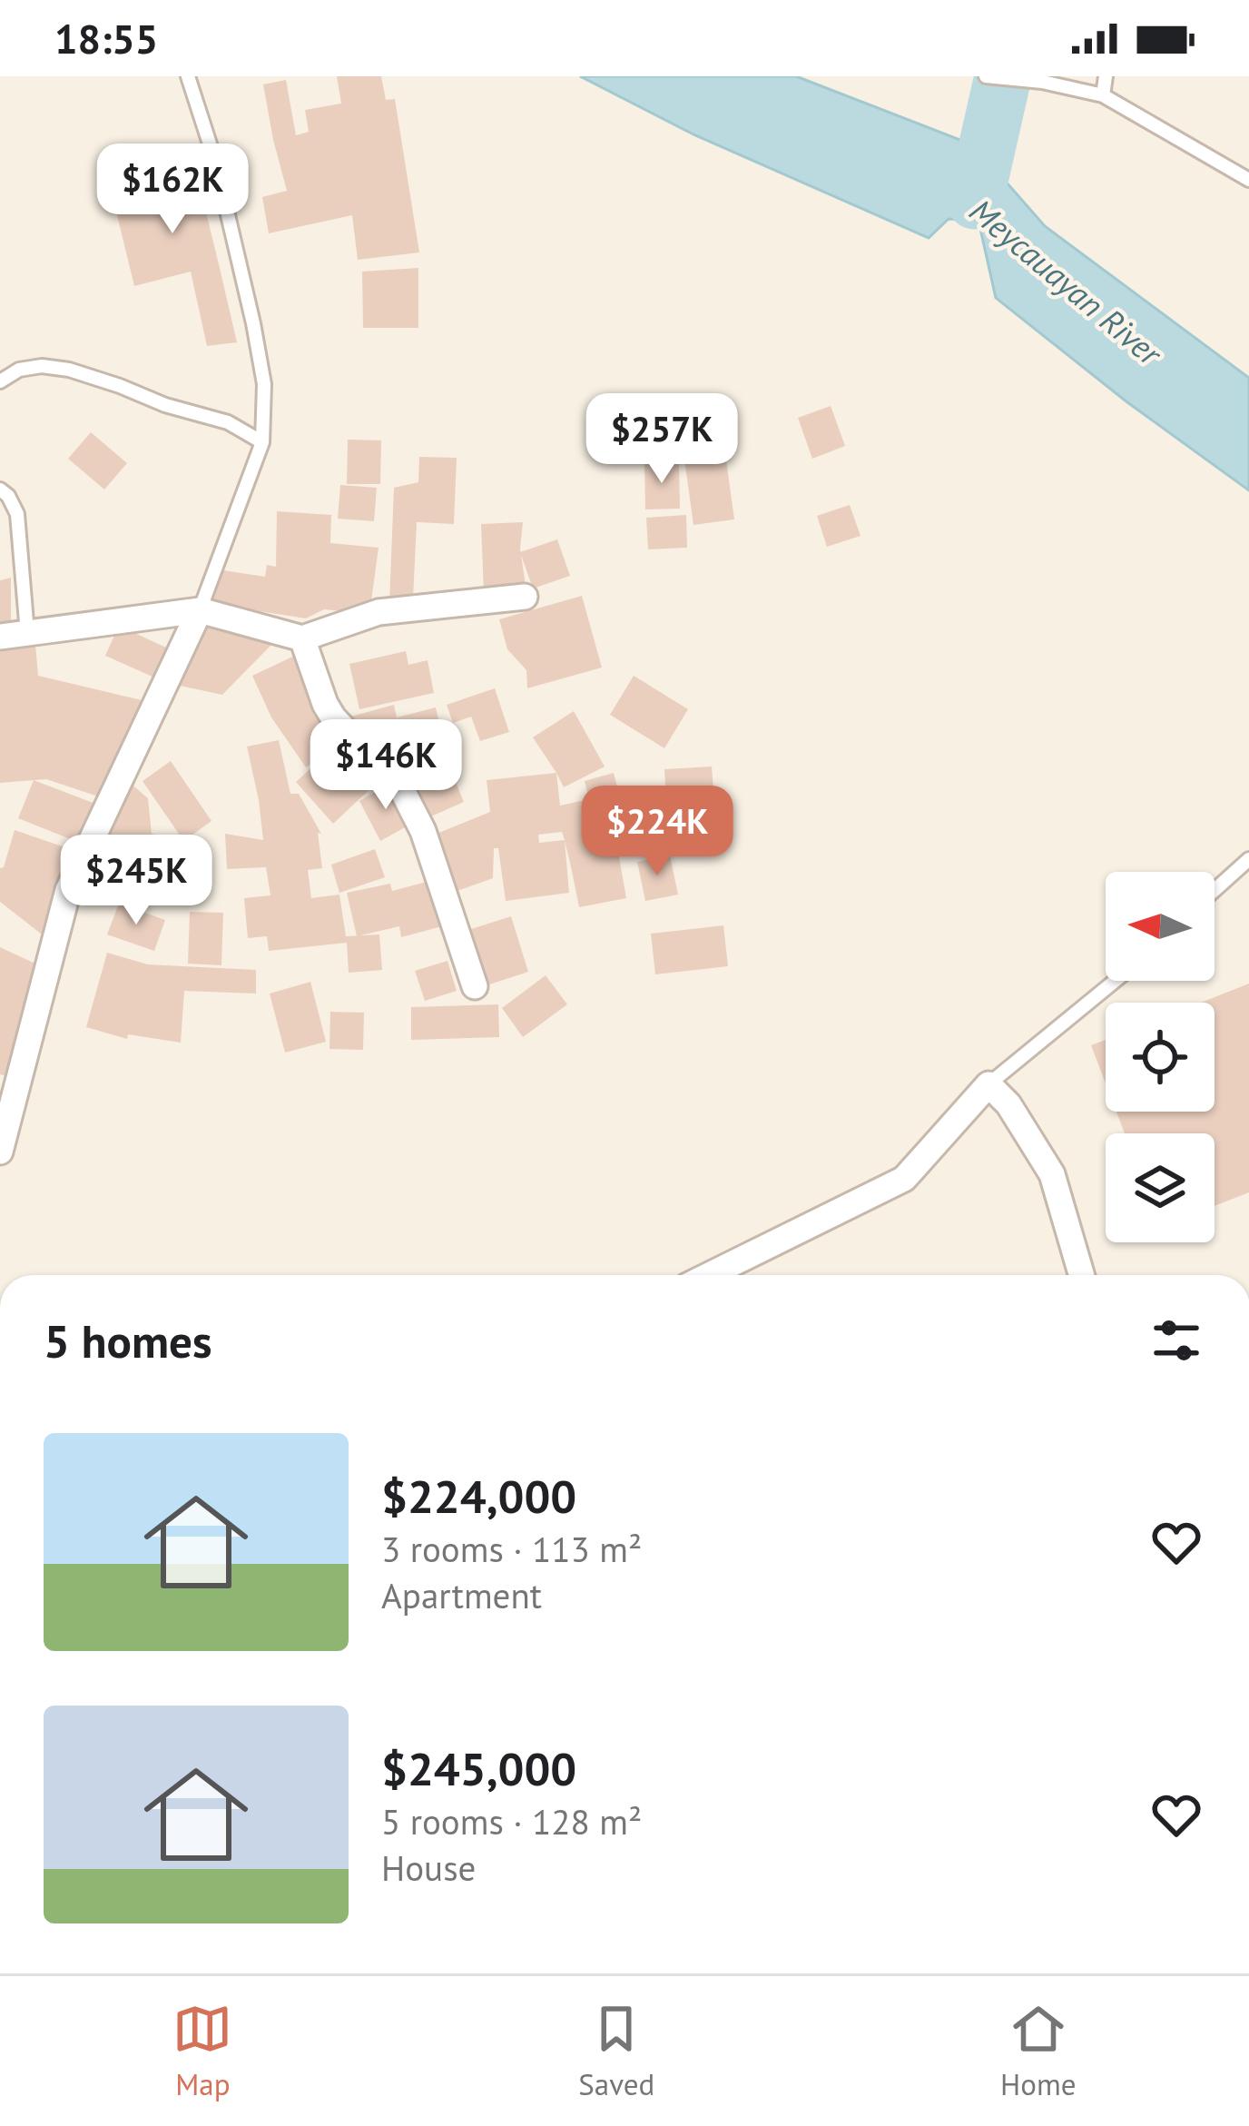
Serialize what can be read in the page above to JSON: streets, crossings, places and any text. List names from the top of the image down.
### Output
{
  "water": ["Meycauayan River"],
  "north": "left",
  "page": {
    "status": "18:55",
    "price": [
      "$162K",
      "$257K",
      "$146K",
      "$224K",
      "$245K"
    ],
    "heading": "5 homes",
    "list": [
      {
        "name": "$224,000",
        "note": "3 rooms · 113 m² · Apartment"
      },
      {
        "name": "$245,000",
        "note": "5 rooms · 128 m² · House"
      }
    ],
    "tabs": ["Map", "Saved", "Home"]
  }
}
